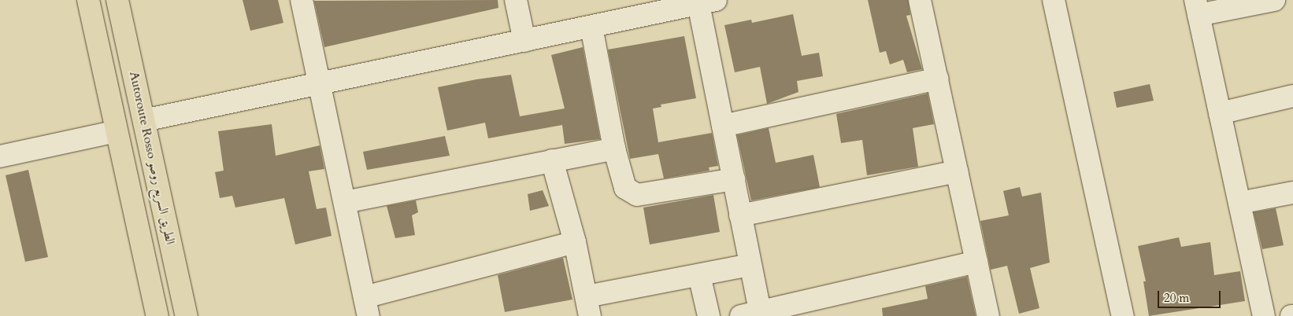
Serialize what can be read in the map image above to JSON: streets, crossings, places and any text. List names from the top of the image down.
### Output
{
  "streets": {
    "highway": ["Autoroute Rosso الطريق السريع روصو"]
  },
  "scale_bar": "20 m"
}
